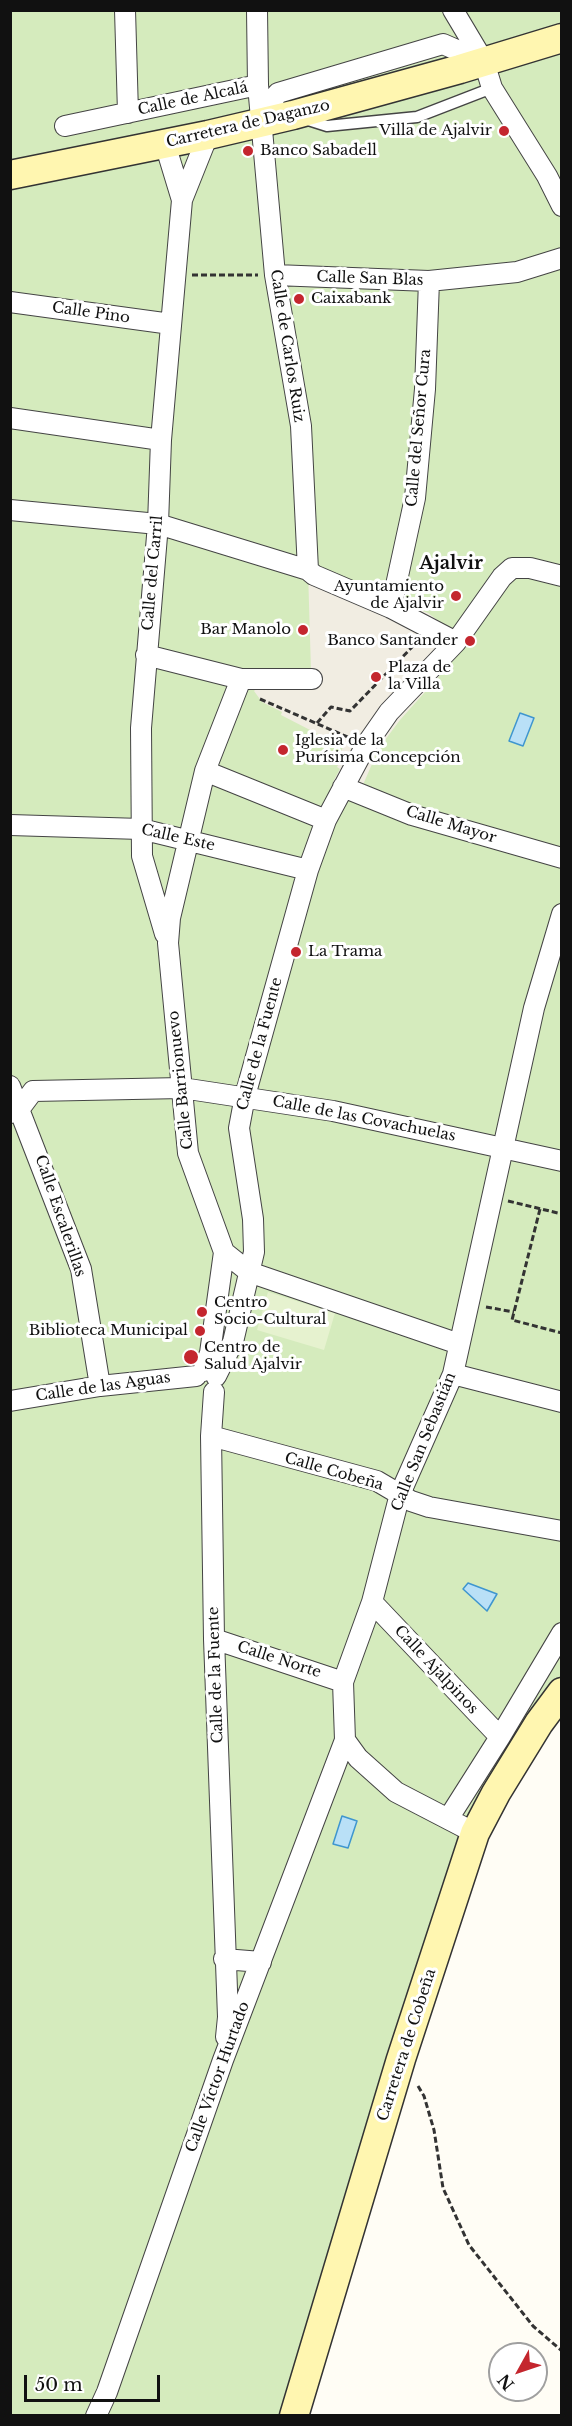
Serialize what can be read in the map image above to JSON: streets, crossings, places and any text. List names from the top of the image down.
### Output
{
  "streets": {
    "street": [
      "Calle de Alcalá",
      "Carretera de Daganzo",
      "Calle San Blas",
      "Calle Pino",
      "Calle de Carlos Ruiz",
      "Calle del Señor Cura",
      "Calle del Carril",
      "Calle Mayor",
      "Calle Este",
      "Calle de la Fuente",
      "Calle Barrionuevo",
      "Calle de las Covachuelas",
      "Calle Escalerillas",
      "Calle de las Aguas",
      "Calle San Sebastián",
      "Calle Cobeña",
      "Calle Norte",
      "Calle Ajalpinos",
      "Carretera de Cobeña",
      "Calle Víctor Hurtado"
    ]
  },
  "crossings": [
    ["Calle de Alcalá", "Carretera de Daganzo"],
    ["Calle de Alcalá", "Calle de Carlos Ruiz"],
    ["Carretera de Daganzo", "Calle de Carlos Ruiz"],
    ["Carretera de Daganzo", "Calle del Carril"],
    ["Calle San Blas", "Calle de Carlos Ruiz"],
    ["Calle San Blas", "Calle del Señor Cura"],
    ["Calle Pino", "Calle del Carril"],
    ["Calle del Carril", "Calle Este"],
    ["Calle del Carril", "Calle Barrionuevo"],
    ["Calle Mayor", "Calle de la Fuente"],
    ["Calle Este", "Calle de la Fuente"],
    ["Calle de la Fuente", "Calle Barrionuevo"],
    ["Calle de la Fuente", "Calle de las Covachuelas"],
    ["Calle de la Fuente", "Calle de las Aguas"],
    ["Calle de la Fuente", "Calle Cobeña"],
    ["Calle de la Fuente", "Calle Norte"],
    ["Calle de la Fuente", "Calle Víctor Hurtado"],
    ["Calle Barrionuevo", "Calle de las Covachuelas"],
    ["Calle de las Covachuelas", "Calle Escalerillas"],
    ["Calle de las Covachuelas", "Calle San Sebastián"],
    ["Calle Escalerillas", "Calle de las Aguas"],
    ["Calle San Sebastián", "Calle Cobeña"],
    ["Calle San Sebastián", "Calle Norte"],
    ["Calle San Sebastián", "Calle Ajalpinos"],
    ["Calle San Sebastián", "Calle Víctor Hurtado"]
  ],
  "districts": ["Ajalvir"],
  "places": [
    "Villa de Ajalvir",
    "Banco Sabadell",
    "Caixabank",
    "Ayuntamiento de Ajalvir",
    "Bar Manolo",
    "Banco Santander",
    "Plaza de la Villa",
    "Iglesia de la Purísima Concepción",
    "La Trama",
    "Centro Socio-Cultural",
    "Biblioteca Municipal",
    "Centro de Salud Ajalvir"
  ],
  "scale_bar": "50 m",
  "north": "bottom left"
}
